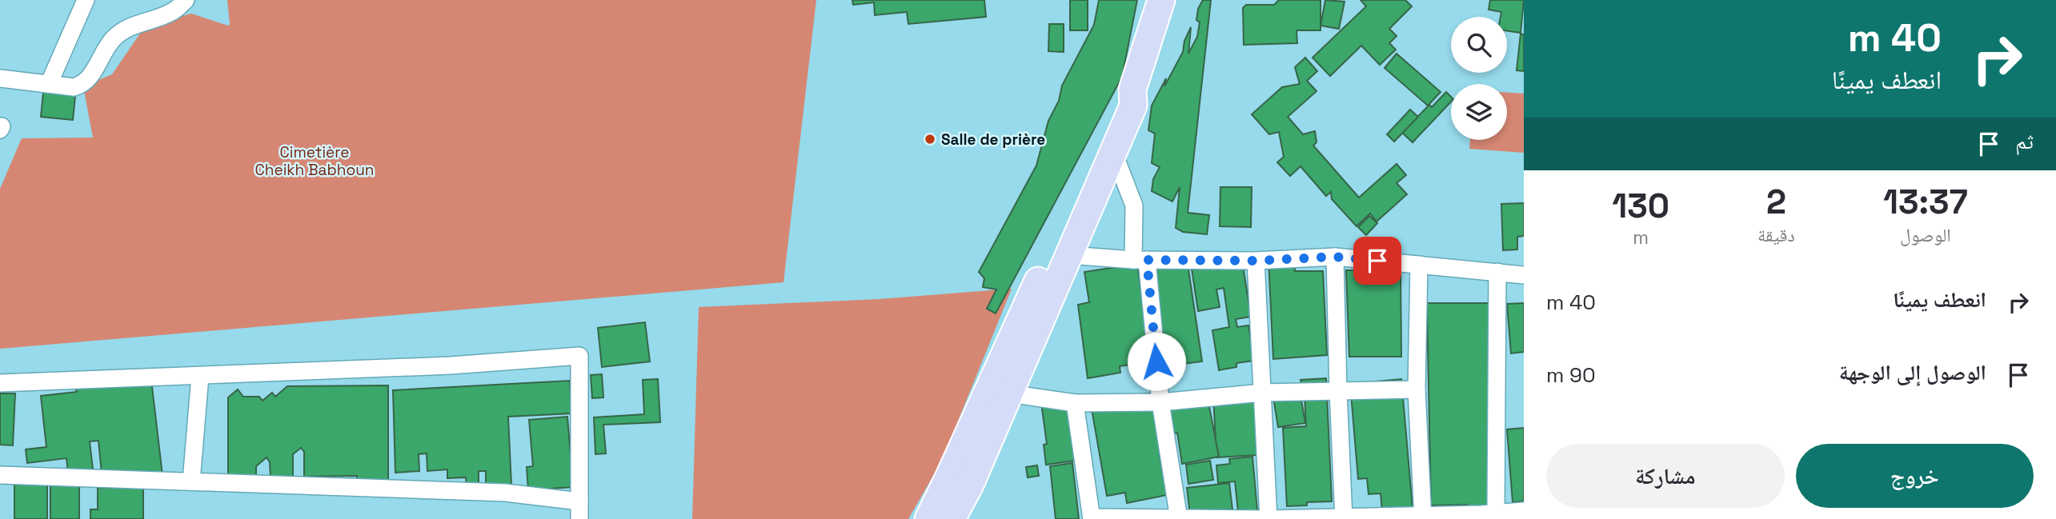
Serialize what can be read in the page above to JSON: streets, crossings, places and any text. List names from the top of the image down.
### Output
{
  "parks": ["Cimetière Cheikh Babhoun"],
  "places": ["Salle de prière"],
  "page": {
    "turn": ["40 m", "انعطف يمينًا"],
    "then": "ثم",
    "eta": [
      "13:37",
      "الوصول",
      "2",
      "دقيقة",
      "130",
      "m"
    ],
    "list": [
      {
        "name": "انعطف يمينًا",
        "value": "40 m"
      },
      {
        "name": "الوصول إلى الوجهة",
        "value": "90 m"
      }
    ],
    "buttons": ["خروج", "مشاركة"]
  }
}
